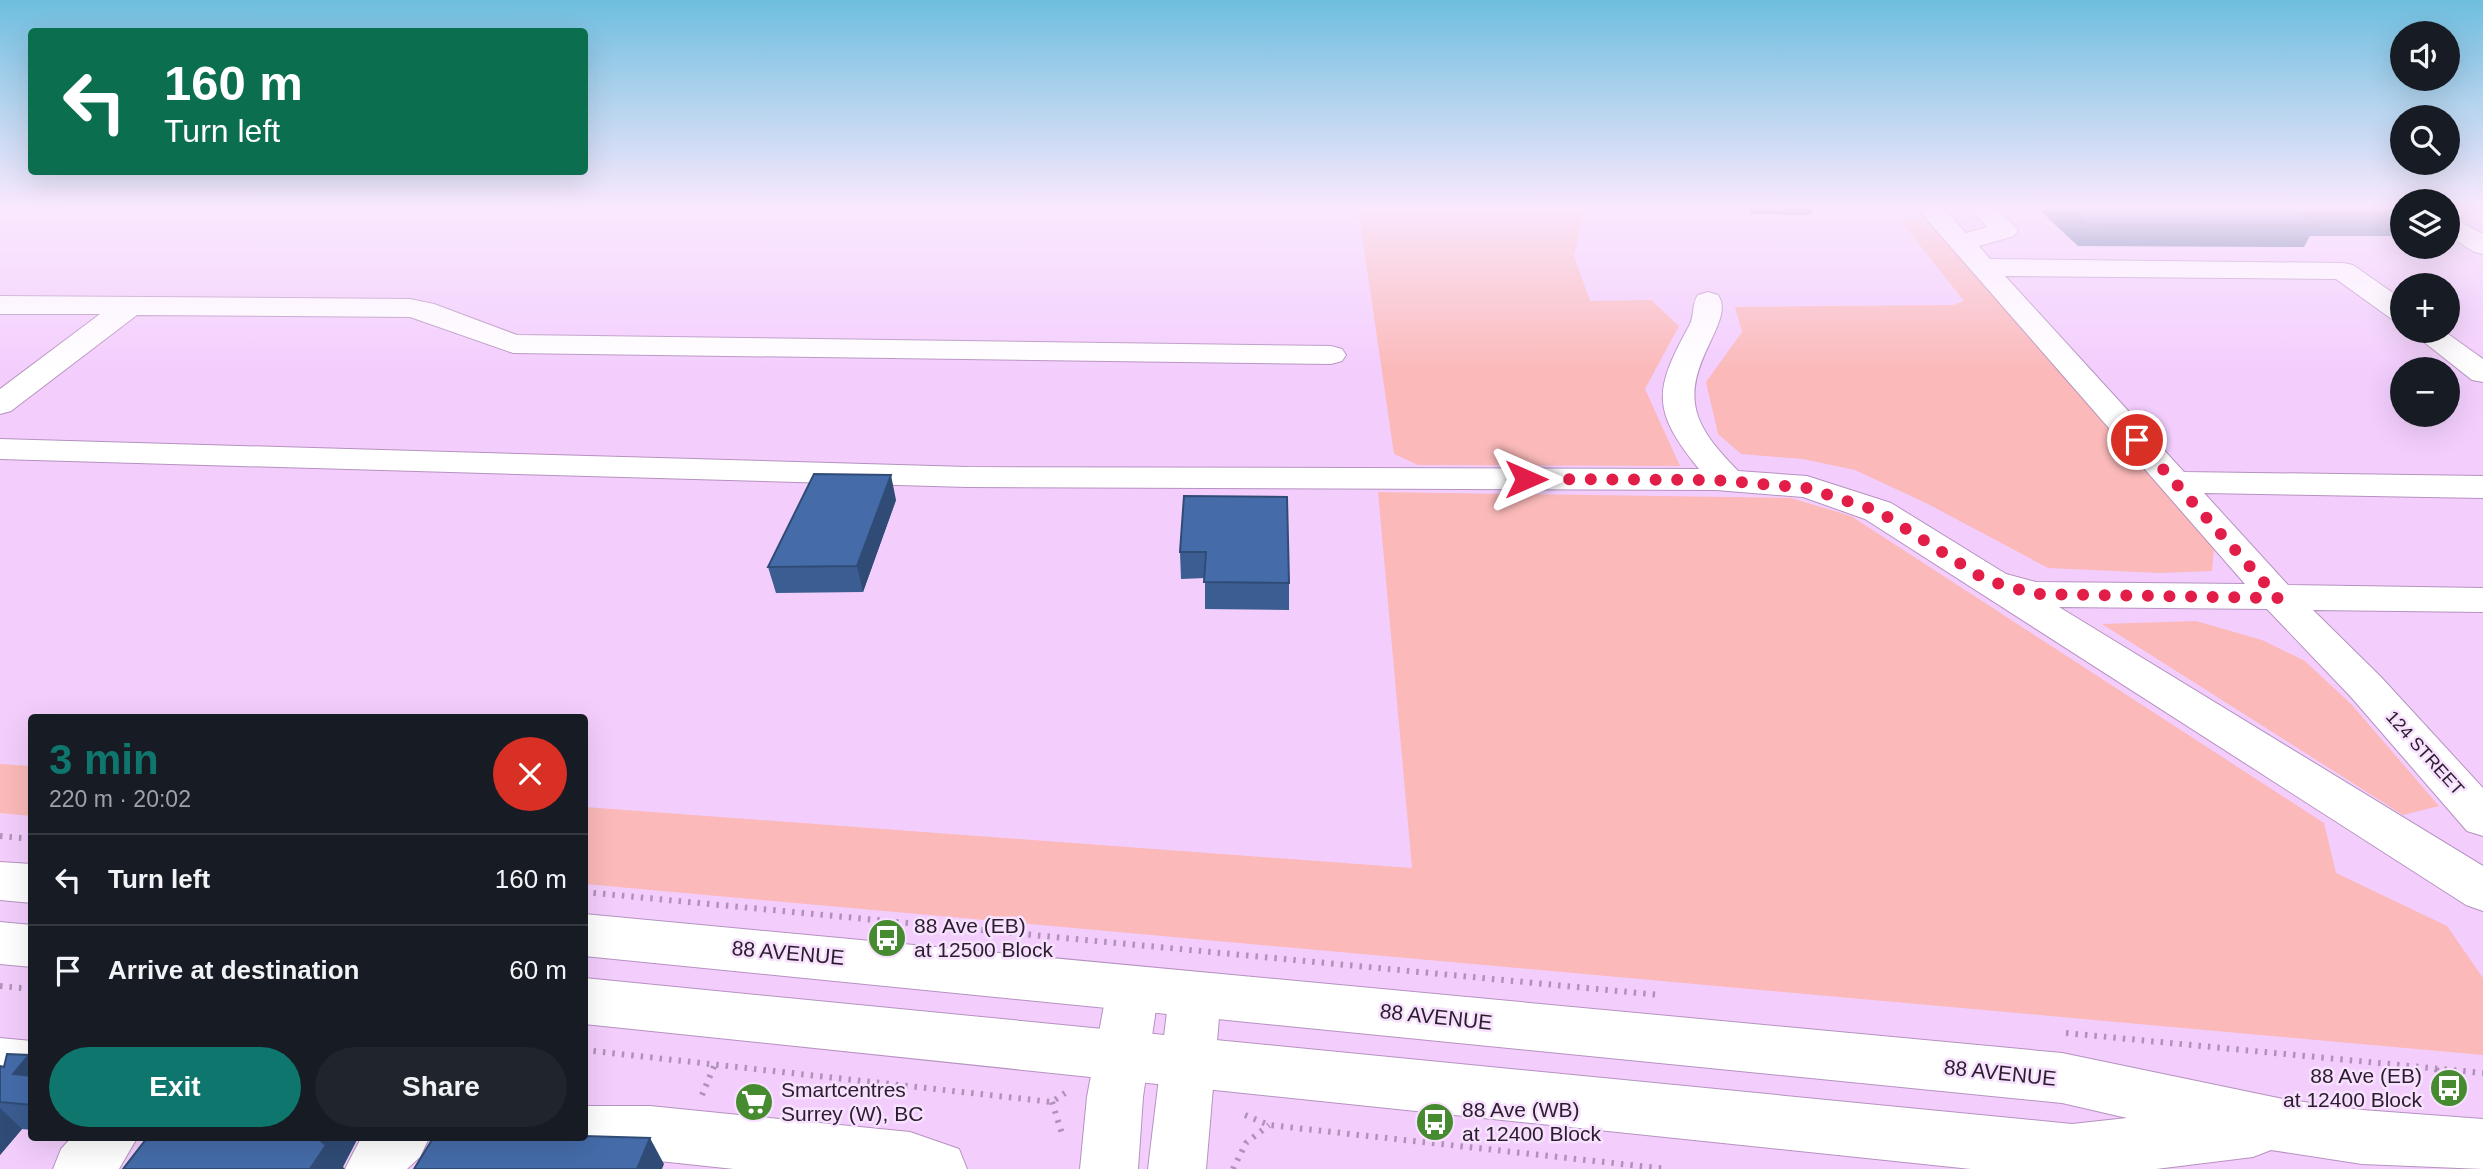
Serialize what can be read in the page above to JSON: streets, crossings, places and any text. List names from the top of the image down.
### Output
{
  "streets": {
    "main road": ["124 STREET", "88 AVENUE"]
  },
  "places": {
    "bus stop": ["88 Ave (EB) at 12500 Block", "88 Ave (EB) at 12400 Block", "88 Ave (WB) at 12400 Block"],
    "supermarket": ["Smartcentres Surrey (W), BC"]
  },
  "page": {
    "map_buttons": ["+", "−"],
    "turn": ["160 m", "Turn left"],
    "heading": ["3 min", "220 m · 20:02"],
    "list": [
      {
        "name": "Turn left",
        "value": "160 m"
      },
      {
        "name": "Arrive at destination",
        "value": "60 m"
      }
    ],
    "buttons": ["Exit", "Share"]
  }
}
